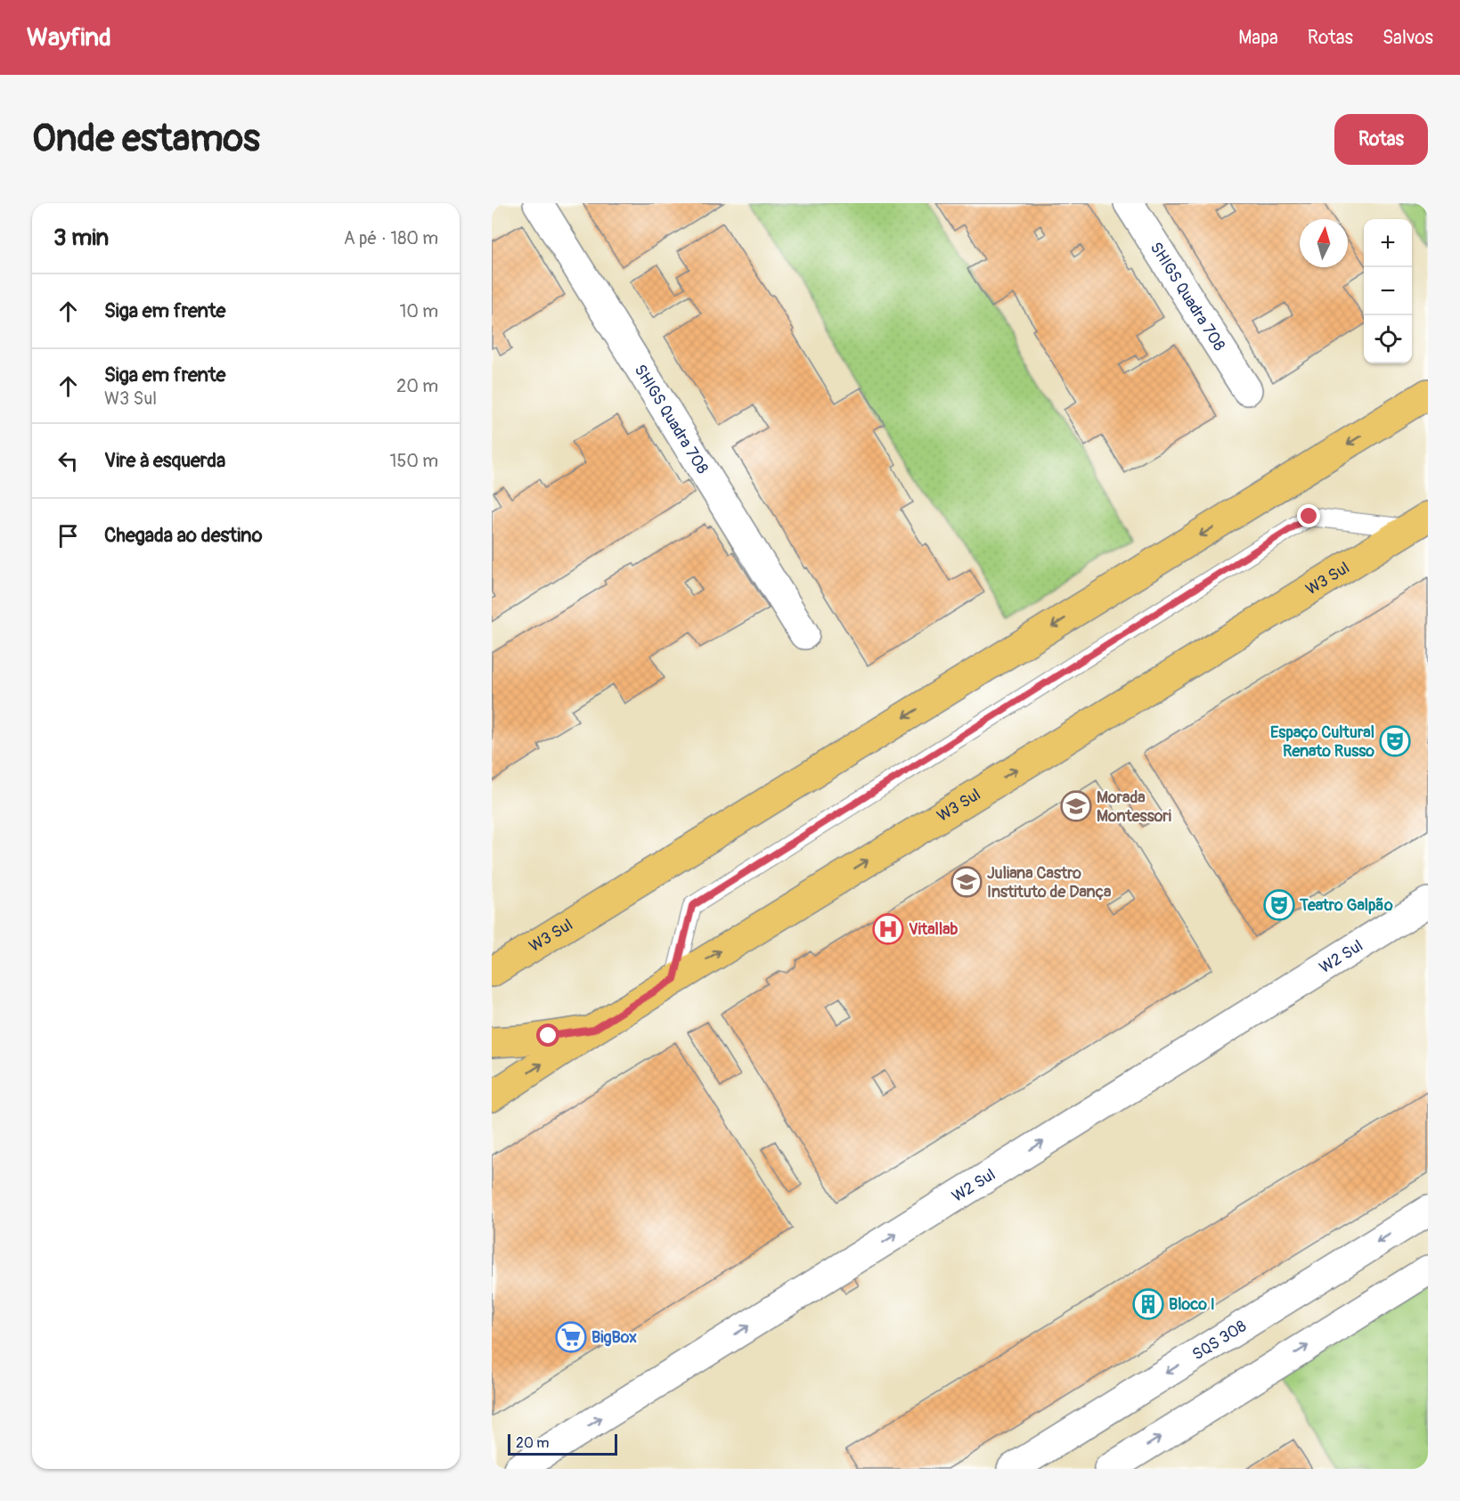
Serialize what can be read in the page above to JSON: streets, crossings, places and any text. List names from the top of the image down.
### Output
{
  "streets": {
    "main road": ["W3 Sul"],
    "street": ["SHIGS Quadra 708", "W2 Sul", "SQS 308"]
  },
  "one_way": ["W2 Sul"],
  "places": {
    "theatre": ["Espaço Cultural Renato Russo", "Teatro Galpão"],
    "school or university": ["Morada Montessori", "Juliana Castro Instituto de Dança"],
    "hospital": ["Vitallab"],
    "building": ["Bloco I"],
    "supermarket": ["BigBox"]
  },
  "scale_bar": "20 m",
  "north": "top",
  "page": {
    "header": "Wayfind",
    "nav": ["Mapa", "Rotas", "Salvos"],
    "buttons": "Rotas",
    "title": "Onde estamos",
    "heading": ["3 min", "A pé · 180 m"],
    "map_buttons": ["+", "−"],
    "list": [
      ["Siga em frente", "10 m"],
      ["Siga em frente", "W3 Sul", "20 m"],
      ["Vire à esquerda", "150 m"],
      "Chegada ao destino"
    ],
    "scale": "20 m"
  }
}
